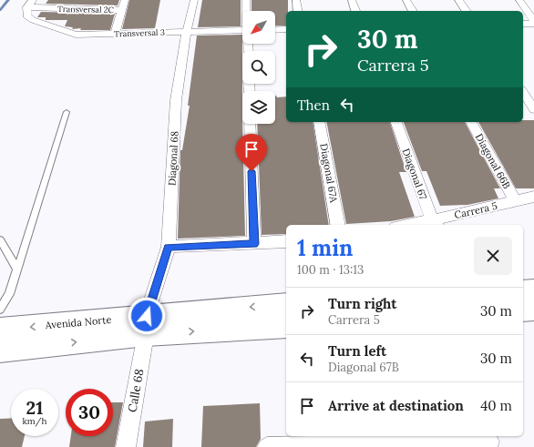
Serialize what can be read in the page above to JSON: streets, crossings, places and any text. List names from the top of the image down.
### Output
{
  "streets": {
    "main road": ["Avenida Norte"],
    "street": [
      "Transversal 2C",
      "Transversal 3",
      "Diagonal 68",
      "Diagonal 66B",
      "Diagonal 67A",
      "Diagonal 67",
      "Carrera 5",
      "Calle 68"
    ]
  },
  "crossings": [
    ["Transversal 2C", "Transversal 3"],
    ["Transversal 3", "Diagonal 68"],
    ["Diagonal 68", "Avenida Norte"],
    ["Diagonal 68", "Calle 68"],
    ["Diagonal 66B", "Carrera 5"],
    ["Diagonal 67", "Carrera 5"],
    ["Avenida Norte", "Calle 68"]
  ],
  "north": "bottom left",
  "page": {
    "turn": ["30 m", "Carrera 5"],
    "then": "Then",
    "heading": ["1 min", "100 m · 13:13"],
    "list": [
      {
        "name": "Turn right",
        "note": "Carrera 5",
        "value": "30 m"
      },
      {
        "name": "Turn left",
        "note": "Diagonal 67B",
        "value": "30 m"
      },
      {
        "name": "Arrive at destination",
        "value": "40 m"
      }
    ],
    "speed": "21 km/h",
    "limit": "30"
  }
}
